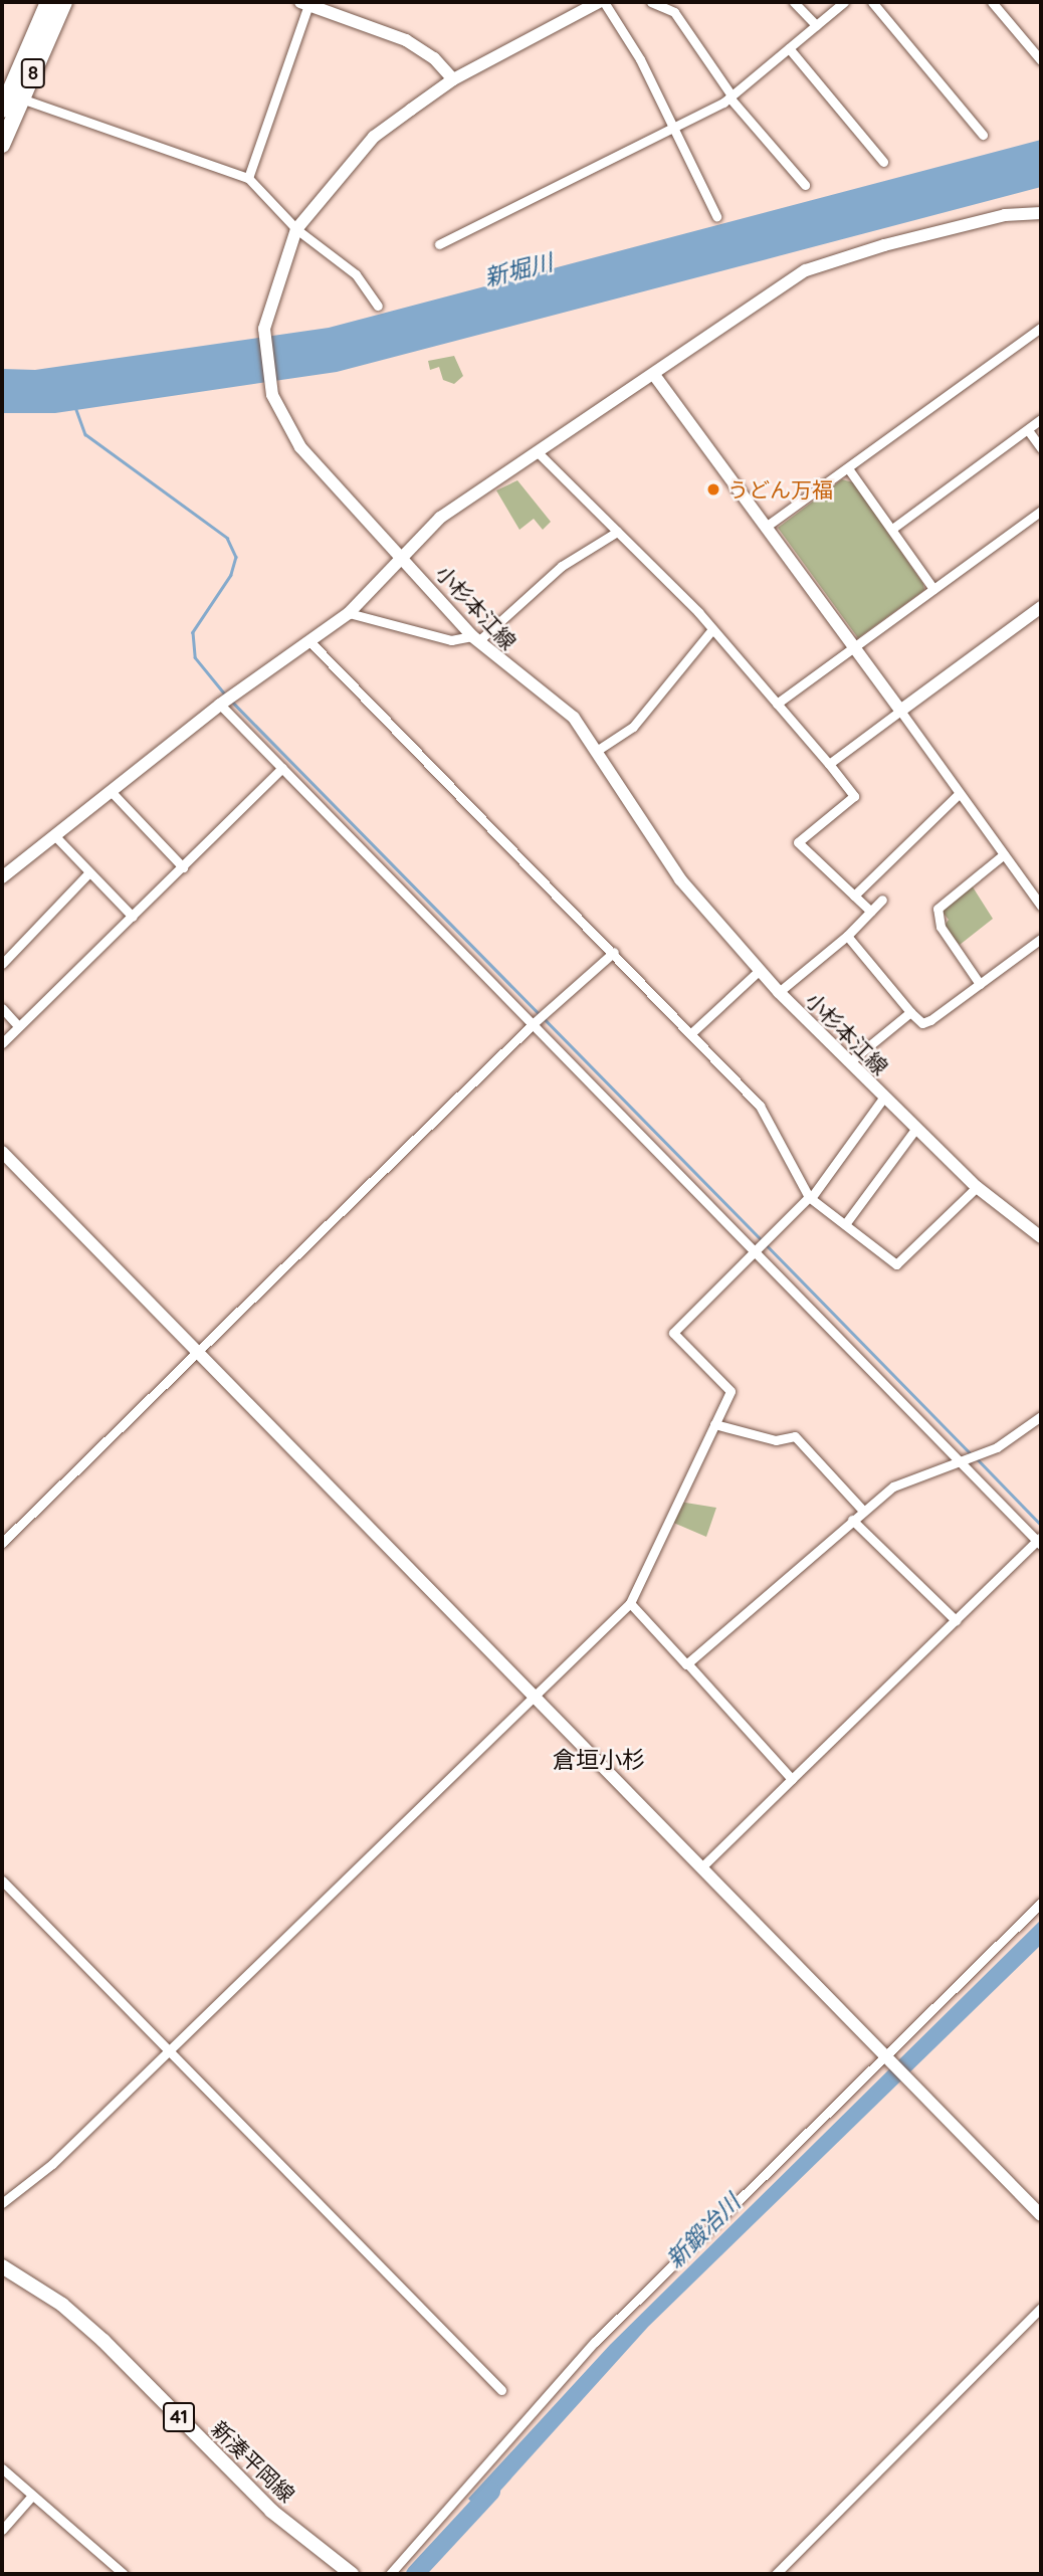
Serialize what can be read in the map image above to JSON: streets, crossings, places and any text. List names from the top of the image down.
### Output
{
  "streets": {
    "highway": ["8"],
    "main road": ["41", "新湊平岡線"],
    "street": ["小杉本江線"]
  },
  "districts": ["倉垣小杉"],
  "water": ["新堀川", "新鍛冶川"],
  "places": ["うどん万福"]
}
